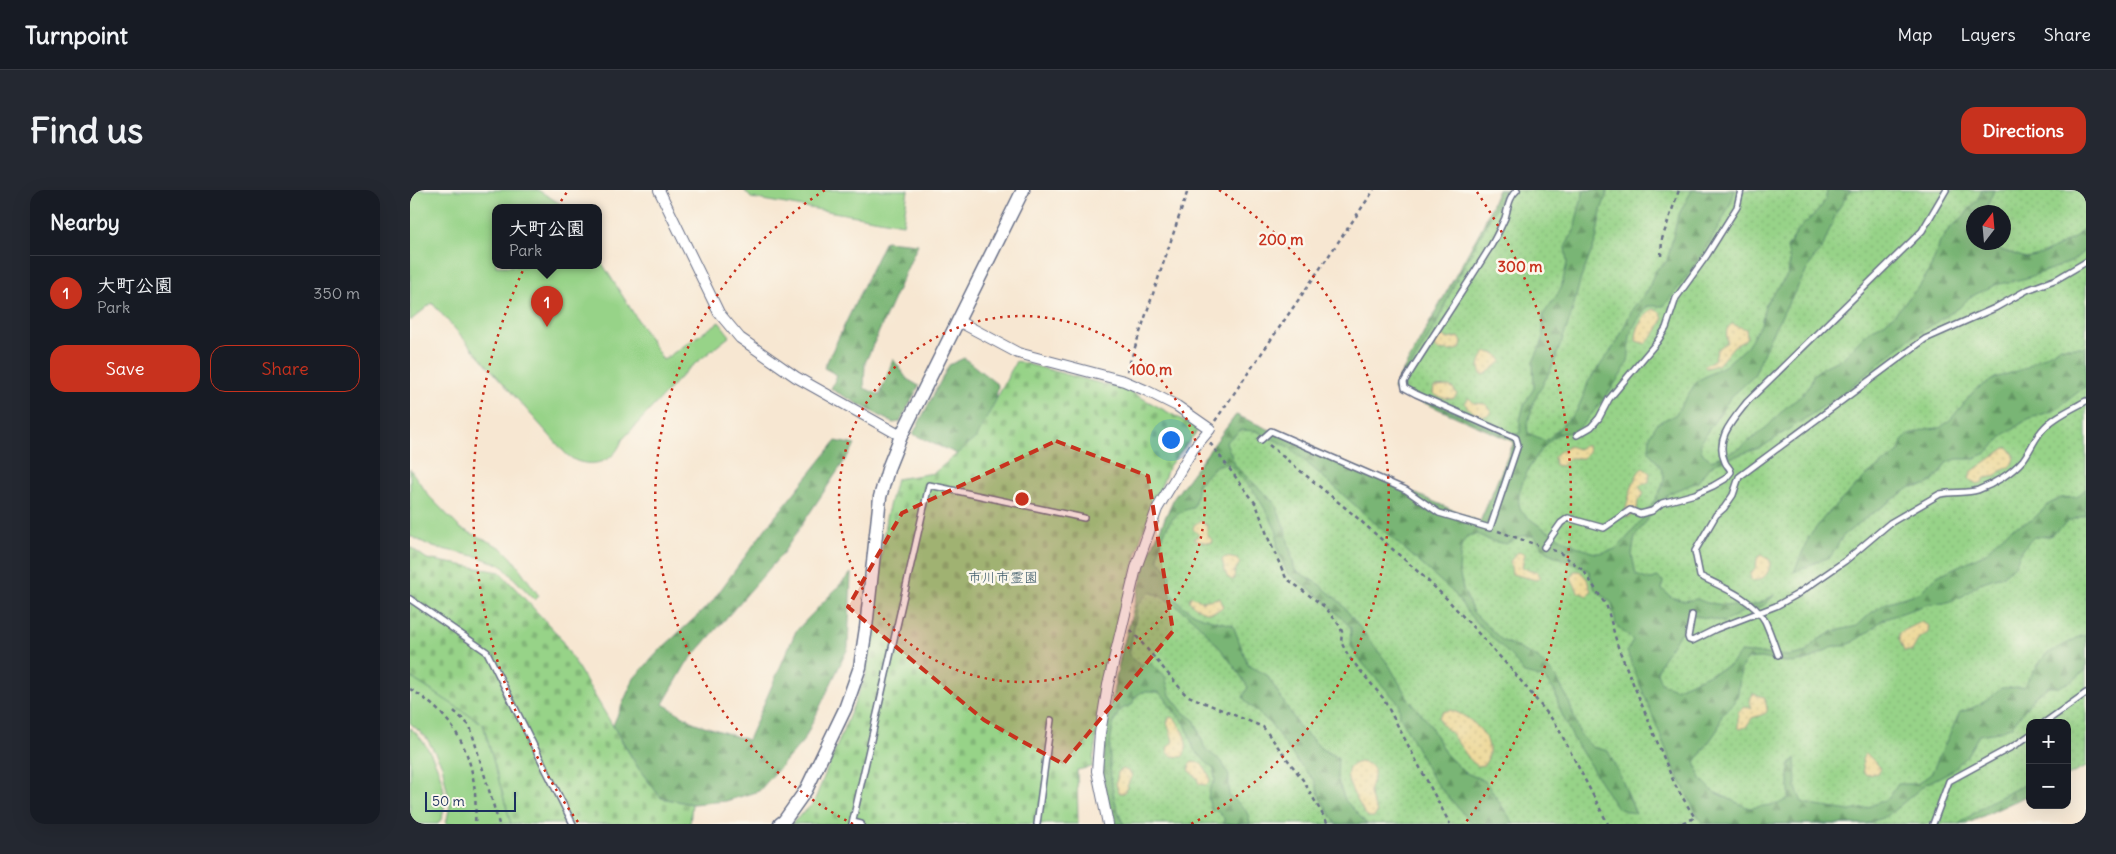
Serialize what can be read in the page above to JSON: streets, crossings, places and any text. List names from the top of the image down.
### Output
{
  "parks": ["市川市霊園"],
  "scale_bar": "50 m",
  "north": "top",
  "page": {
    "header": "Turnpoint",
    "nav": ["Map", "Layers", "Share"],
    "buttons": [
      "Directions",
      ["Save", "Share"]
    ],
    "title": "Find us",
    "heading": "Nearby",
    "popup": ["大町公園", "Park"],
    "list": [
      {
        "mark": "1",
        "name": "大町公園",
        "note": "Park",
        "value": "350 m"
      }
    ],
    "pins": "1",
    "map_buttons": ["+", "−"],
    "scale": "50 m"
  },
  "rings": ["200 m", "300 m", "100 m"]
}
